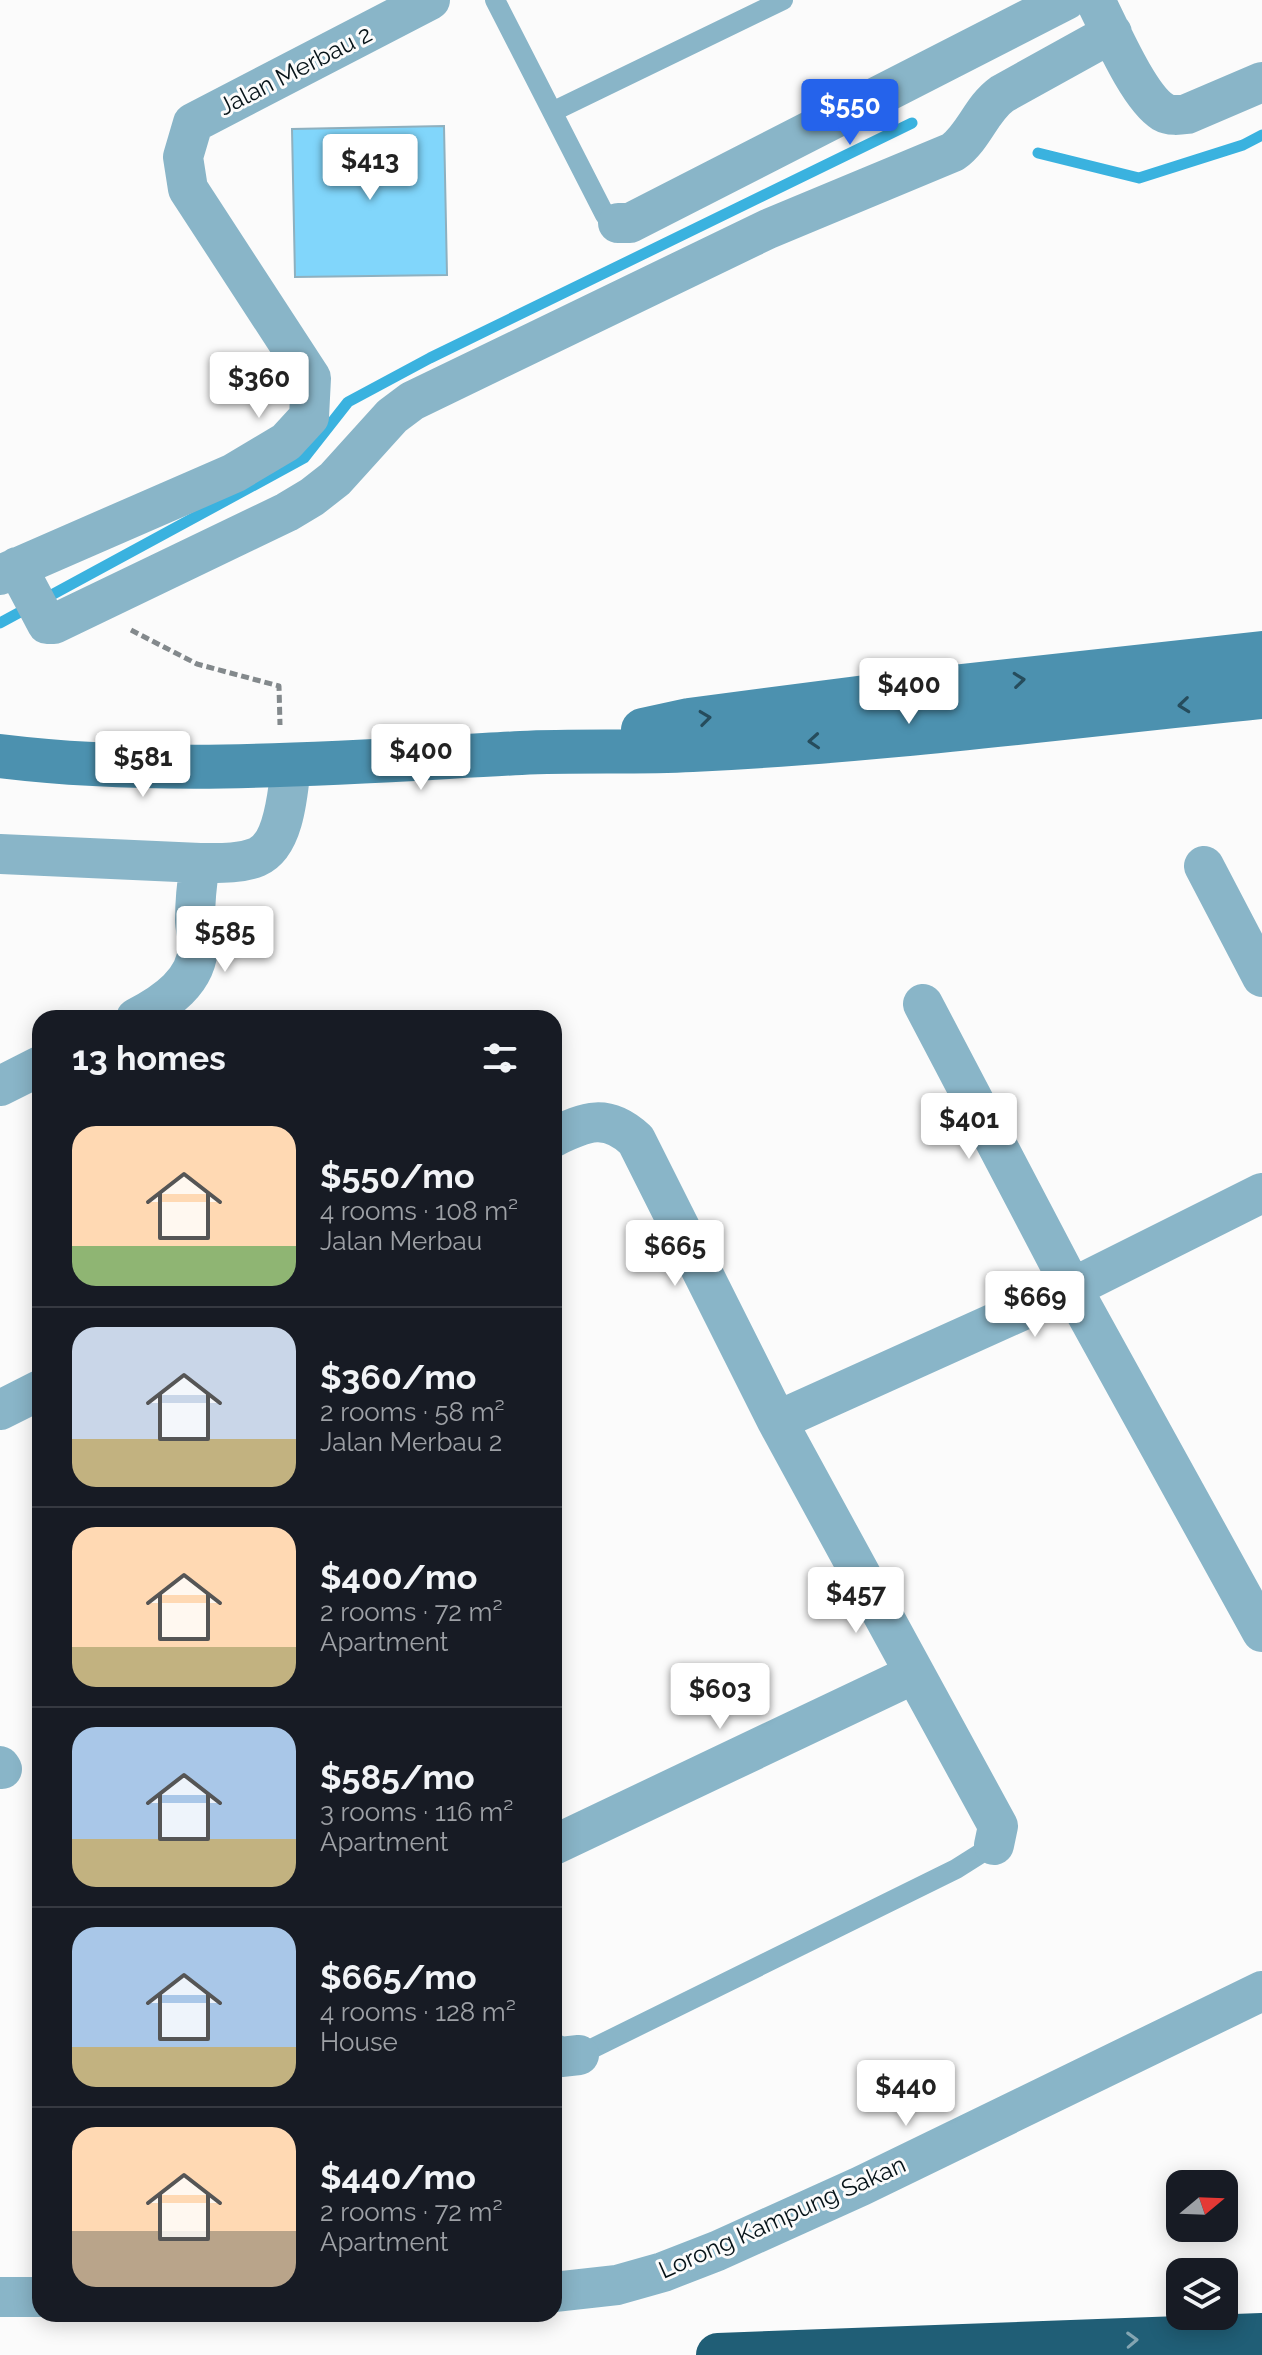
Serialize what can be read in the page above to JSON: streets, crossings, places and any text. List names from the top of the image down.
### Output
{
  "streets": {
    "street": ["Jalan Merbau 2", "Lorong Kampung Sakan"]
  },
  "north": "right",
  "page": {
    "price": [
      "$550",
      "$413",
      "$360",
      "$400",
      "$400",
      "$581",
      "$585",
      "$401",
      "$665",
      "$669",
      "$457",
      "$603",
      "$440"
    ],
    "heading": "13 homes",
    "list": [
      {
        "name": "$550/mo",
        "note": "4 rooms · 108 m² · Jalan Merbau"
      },
      {
        "name": "$360/mo",
        "note": "2 rooms · 58 m² · Jalan Merbau 2"
      },
      {
        "name": "$400/mo",
        "note": "2 rooms · 72 m² · Apartment"
      },
      {
        "name": "$585/mo",
        "note": "3 rooms · 116 m² · Apartment"
      },
      {
        "name": "$665/mo",
        "note": "4 rooms · 128 m² · House"
      },
      {
        "name": "$440/mo",
        "note": "2 rooms · 72 m² · Apartment"
      }
    ]
  }
}
